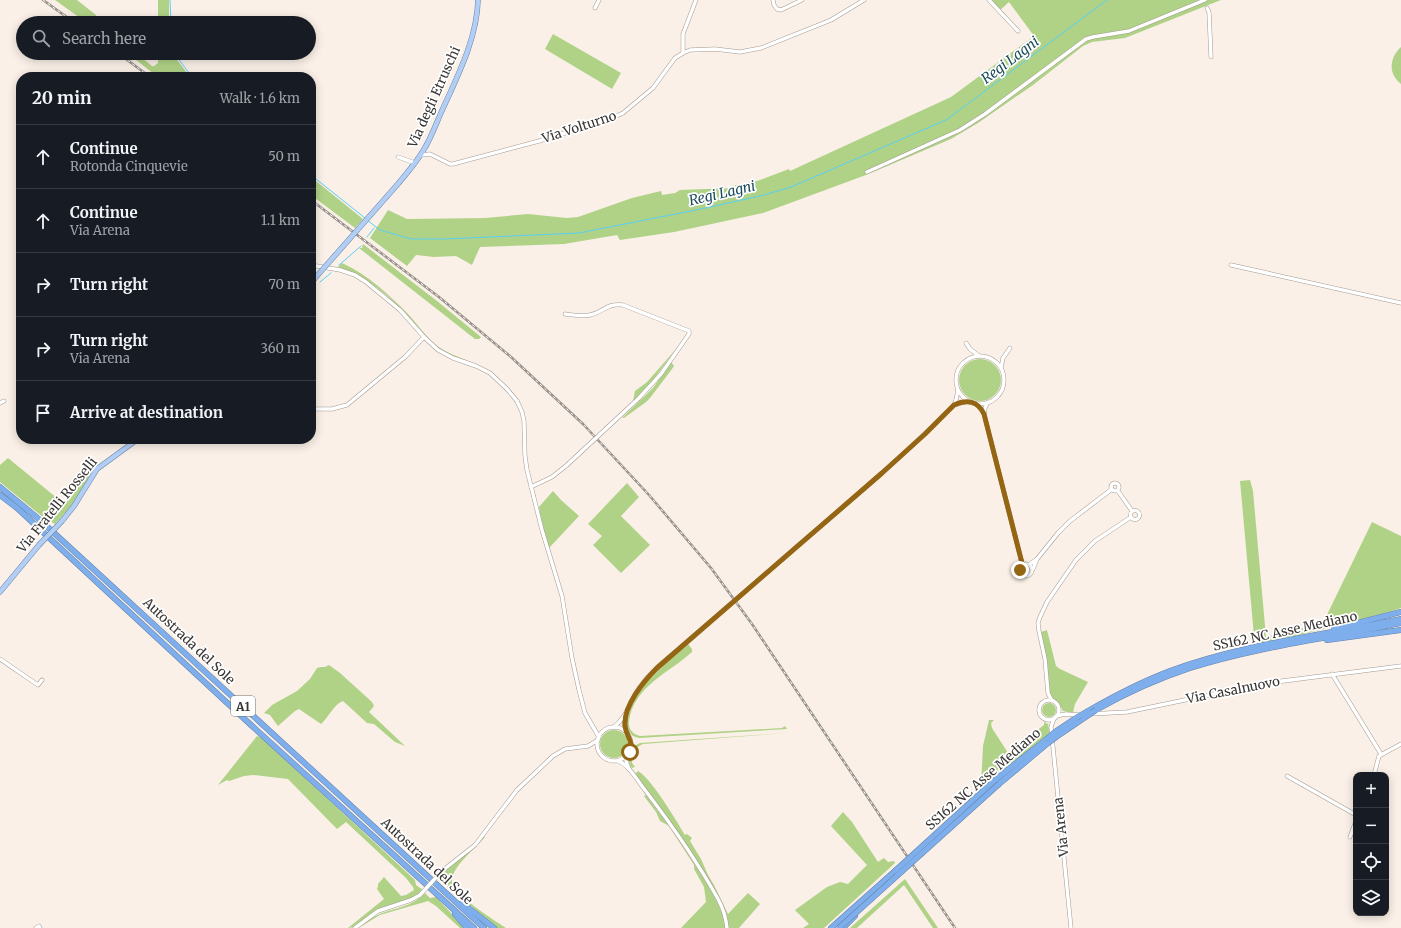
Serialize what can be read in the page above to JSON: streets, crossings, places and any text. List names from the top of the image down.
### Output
{
  "streets": {
    "highway": ["SS162 NC Asse Mediano", "Autostrada del Sole", "A1"],
    "main road": ["Via degli Etruschi", "Via Fratelli Rosselli"],
    "street": ["Via Volturno", "Via Casalnuovo", "Via Arena"]
  },
  "crossings": [
    ["Via degli Etruschi", "Via Volturno"],
    ["Via Casalnuovo", "Via Arena"]
  ],
  "water": ["Regi Lagni"],
  "page": {
    "search": "Search here",
    "heading": ["20 min", "Walk · 1.6 km"],
    "list": [
      ["Continue", "Rotonda Cinquevie", "50 m"],
      ["Continue", "Via Arena", "1.1 km"],
      ["Turn right", "70 m"],
      ["Turn right", "Via Arena", "360 m"],
      "Arrive at destination"
    ],
    "map_buttons": ["+", "−"]
  }
}
